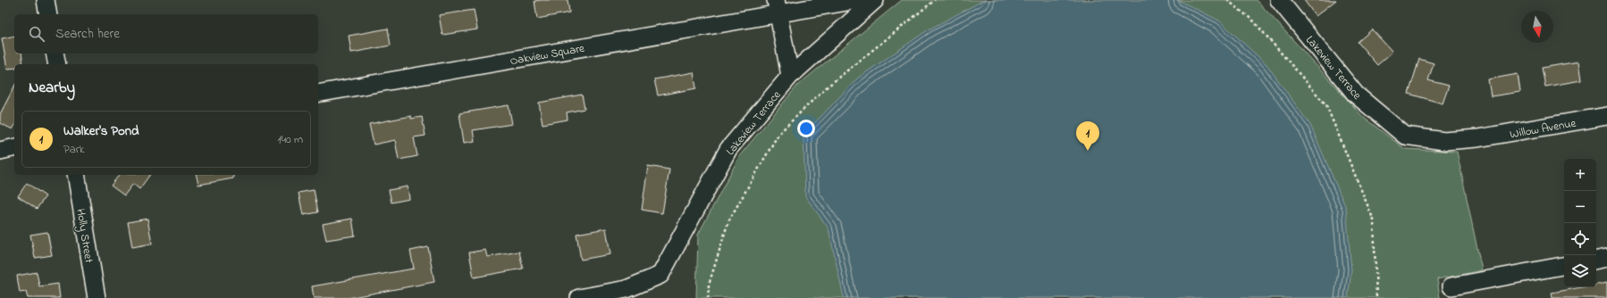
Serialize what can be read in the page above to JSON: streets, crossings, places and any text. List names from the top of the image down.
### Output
{
  "streets": {
    "street": [
      "Oakview Square",
      "Lakeview Terrace",
      "Willow Avenue",
      "Holly Street"
    ]
  },
  "crossings": [
    ["Lakeview Terrace", "Willow Avenue"]
  ],
  "north": "bottom",
  "page": {
    "search": "Search here",
    "heading": "Nearby",
    "list": [
      {
        "mark": "1",
        "name": "Walker's Pond",
        "note": "Park",
        "value": "140 m"
      }
    ],
    "pins": "1",
    "map_buttons": ["+", "−"]
  }
}
